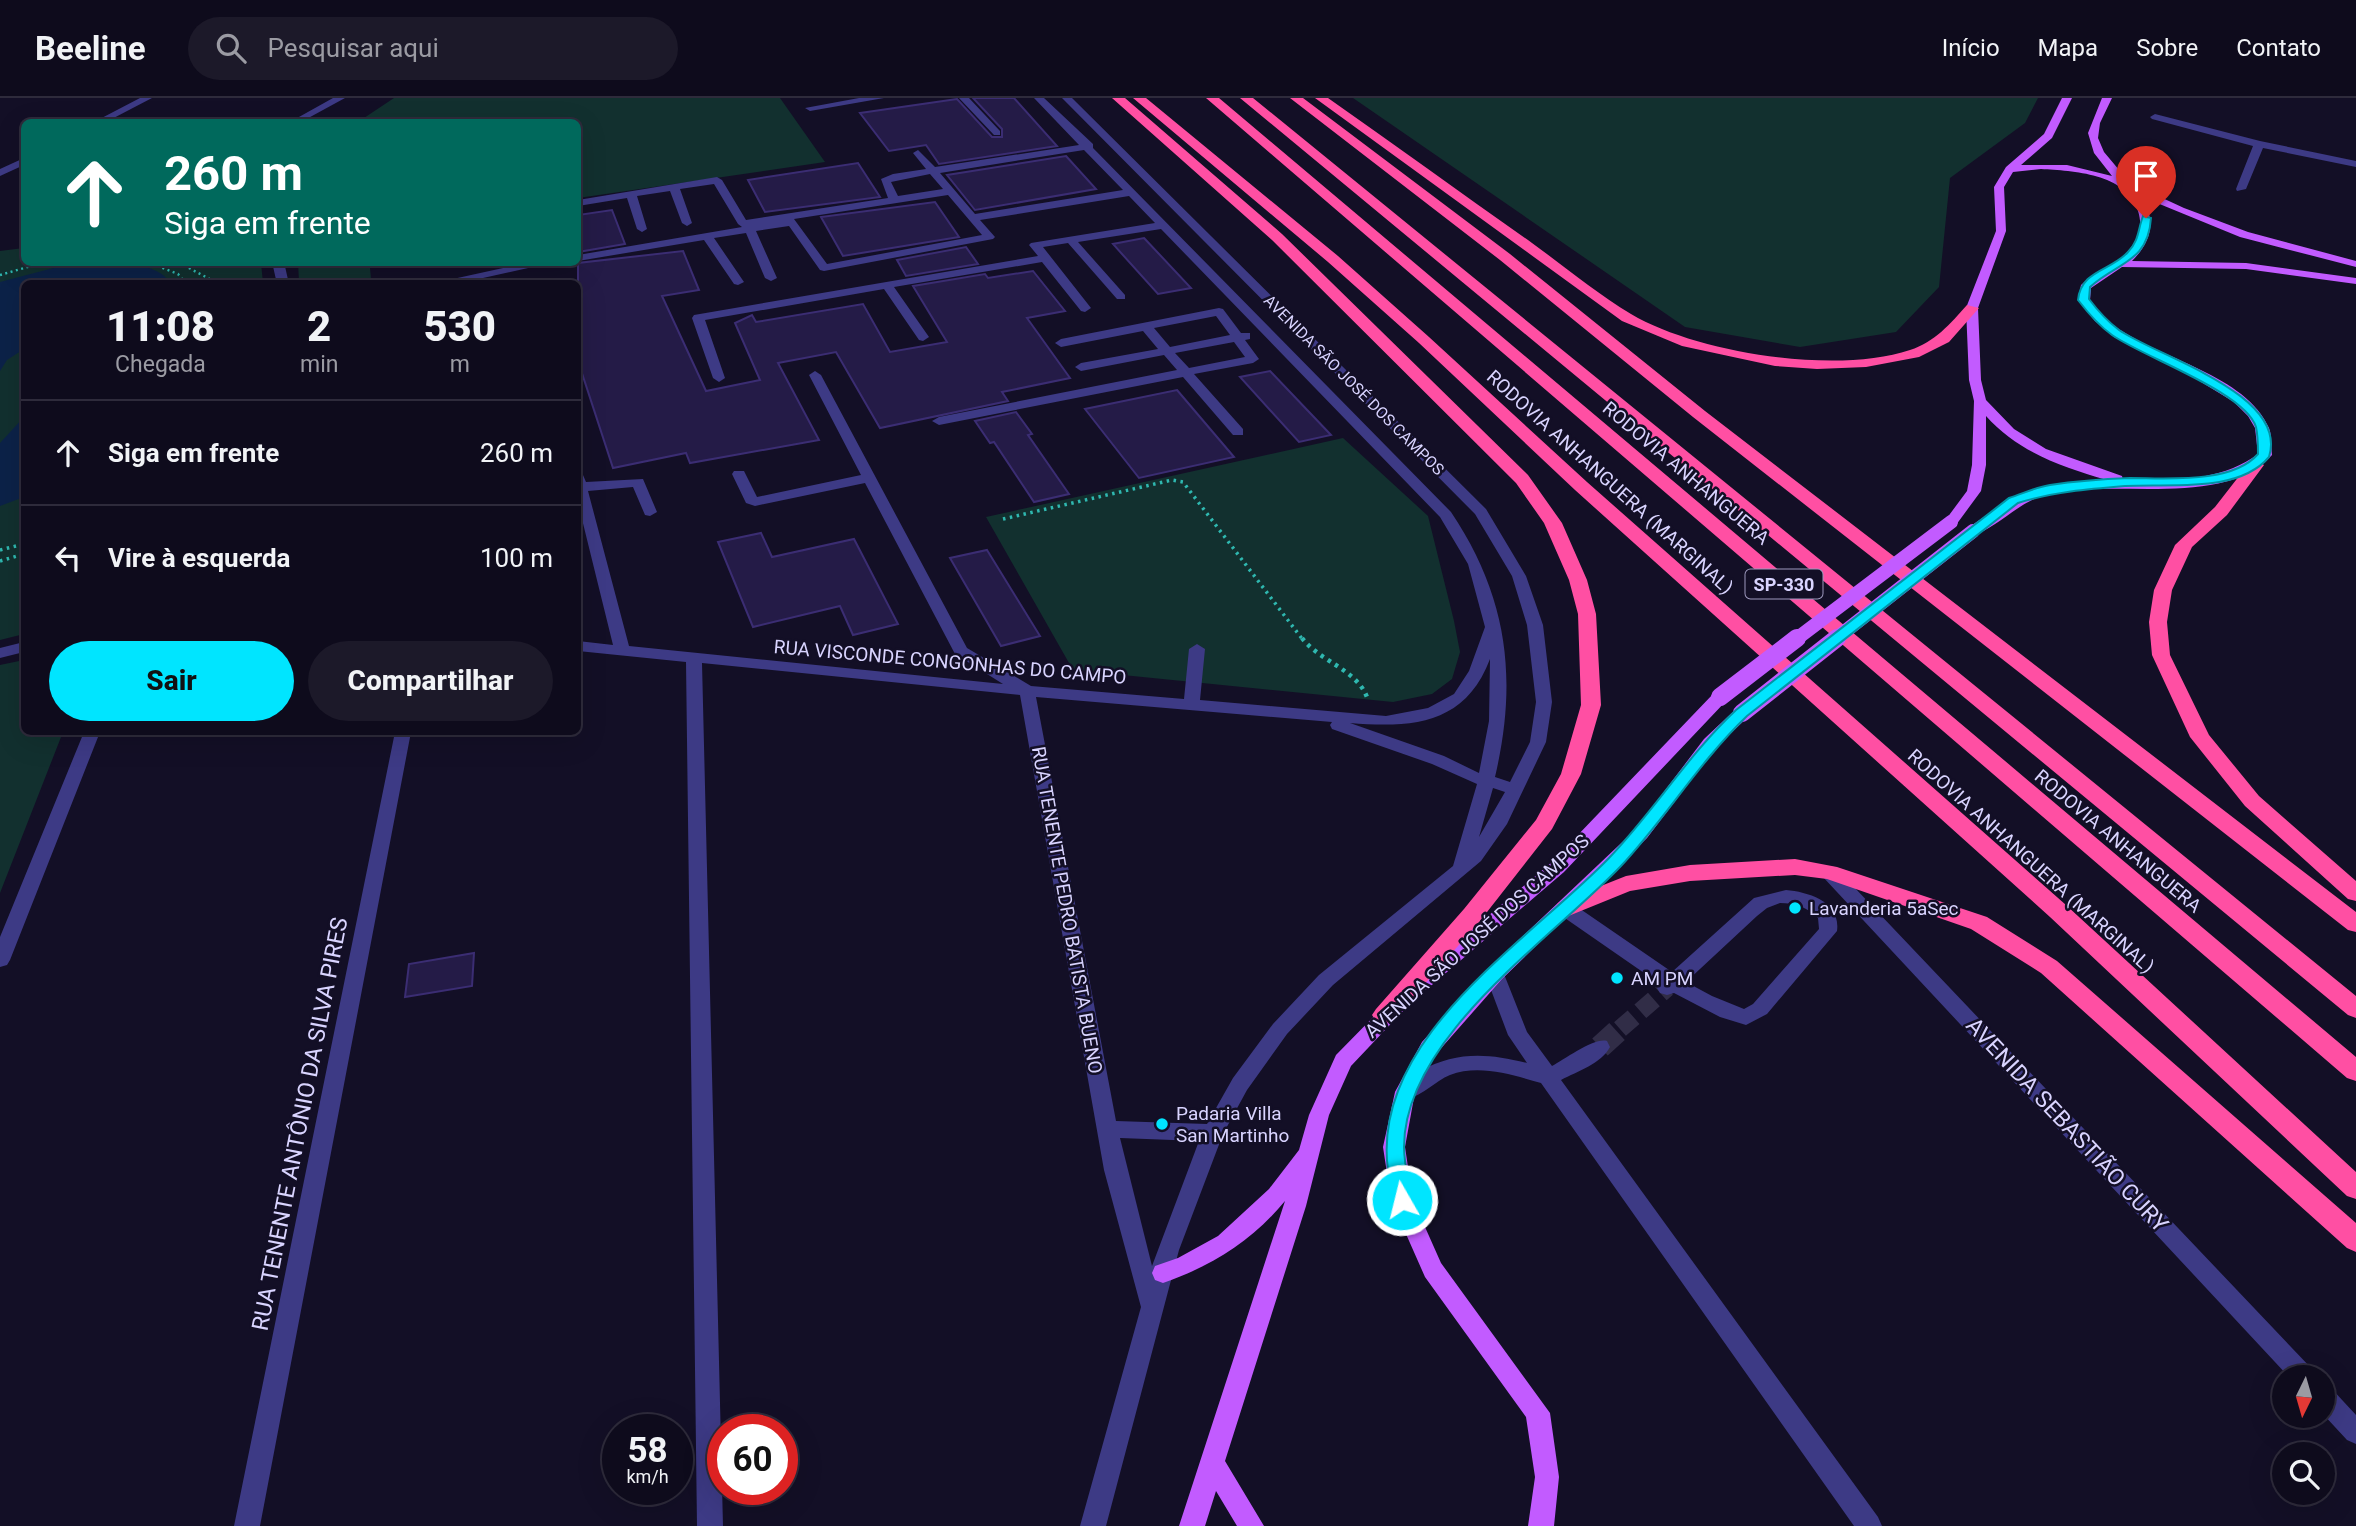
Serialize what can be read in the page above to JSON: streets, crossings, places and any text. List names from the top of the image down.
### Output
{
  "streets": {
    "highway": ["RODOVIA ANHANGUERA", "RODOVIA ANHANGUERA (MARGINAL)", "SP-330"],
    "main road": ["AVENIDA SÃO JOSÉ DOS CAMPOS"],
    "street": [
      "RUA VISCONDE CONGONHAS DO CAMPO",
      "RUA TENENTE PEDRO BATISTA BUENO",
      "RUA TENENTE ANTÔNIO DA SILVA PIRES",
      "AVENIDA SEBASTIÃO CURY"
    ]
  },
  "crossings": [
    ["AVENIDA SÃO JOSÉ DOS CAMPOS", "RUA VISCONDE CONGONHAS DO CAMPO"],
    ["AVENIDA SÃO JOSÉ DOS CAMPOS", "RUA TENENTE PEDRO BATISTA BUENO"],
    ["RUA VISCONDE CONGONHAS DO CAMPO", "RUA TENENTE PEDRO BATISTA BUENO"]
  ],
  "places": ["Lavanderia 5aSec", "AM PM", "Padaria Villa San Martinho"],
  "north": "bottom",
  "page": {
    "header": "Beeline",
    "search": "Pesquisar aqui",
    "nav": [
      "Início",
      "Mapa",
      "Sobre",
      "Contato"
    ],
    "turn": ["260 m", "Siga em frente"],
    "eta": [
      "11:08",
      "Chegada",
      "2",
      "min",
      "530",
      "m"
    ],
    "list": [
      {
        "name": "Siga em frente",
        "value": "260 m"
      },
      {
        "name": "Vire à esquerda",
        "value": "100 m"
      }
    ],
    "buttons": ["Sair", "Compartilhar"],
    "speed": "58 km/h",
    "limit": "60"
  }
}
